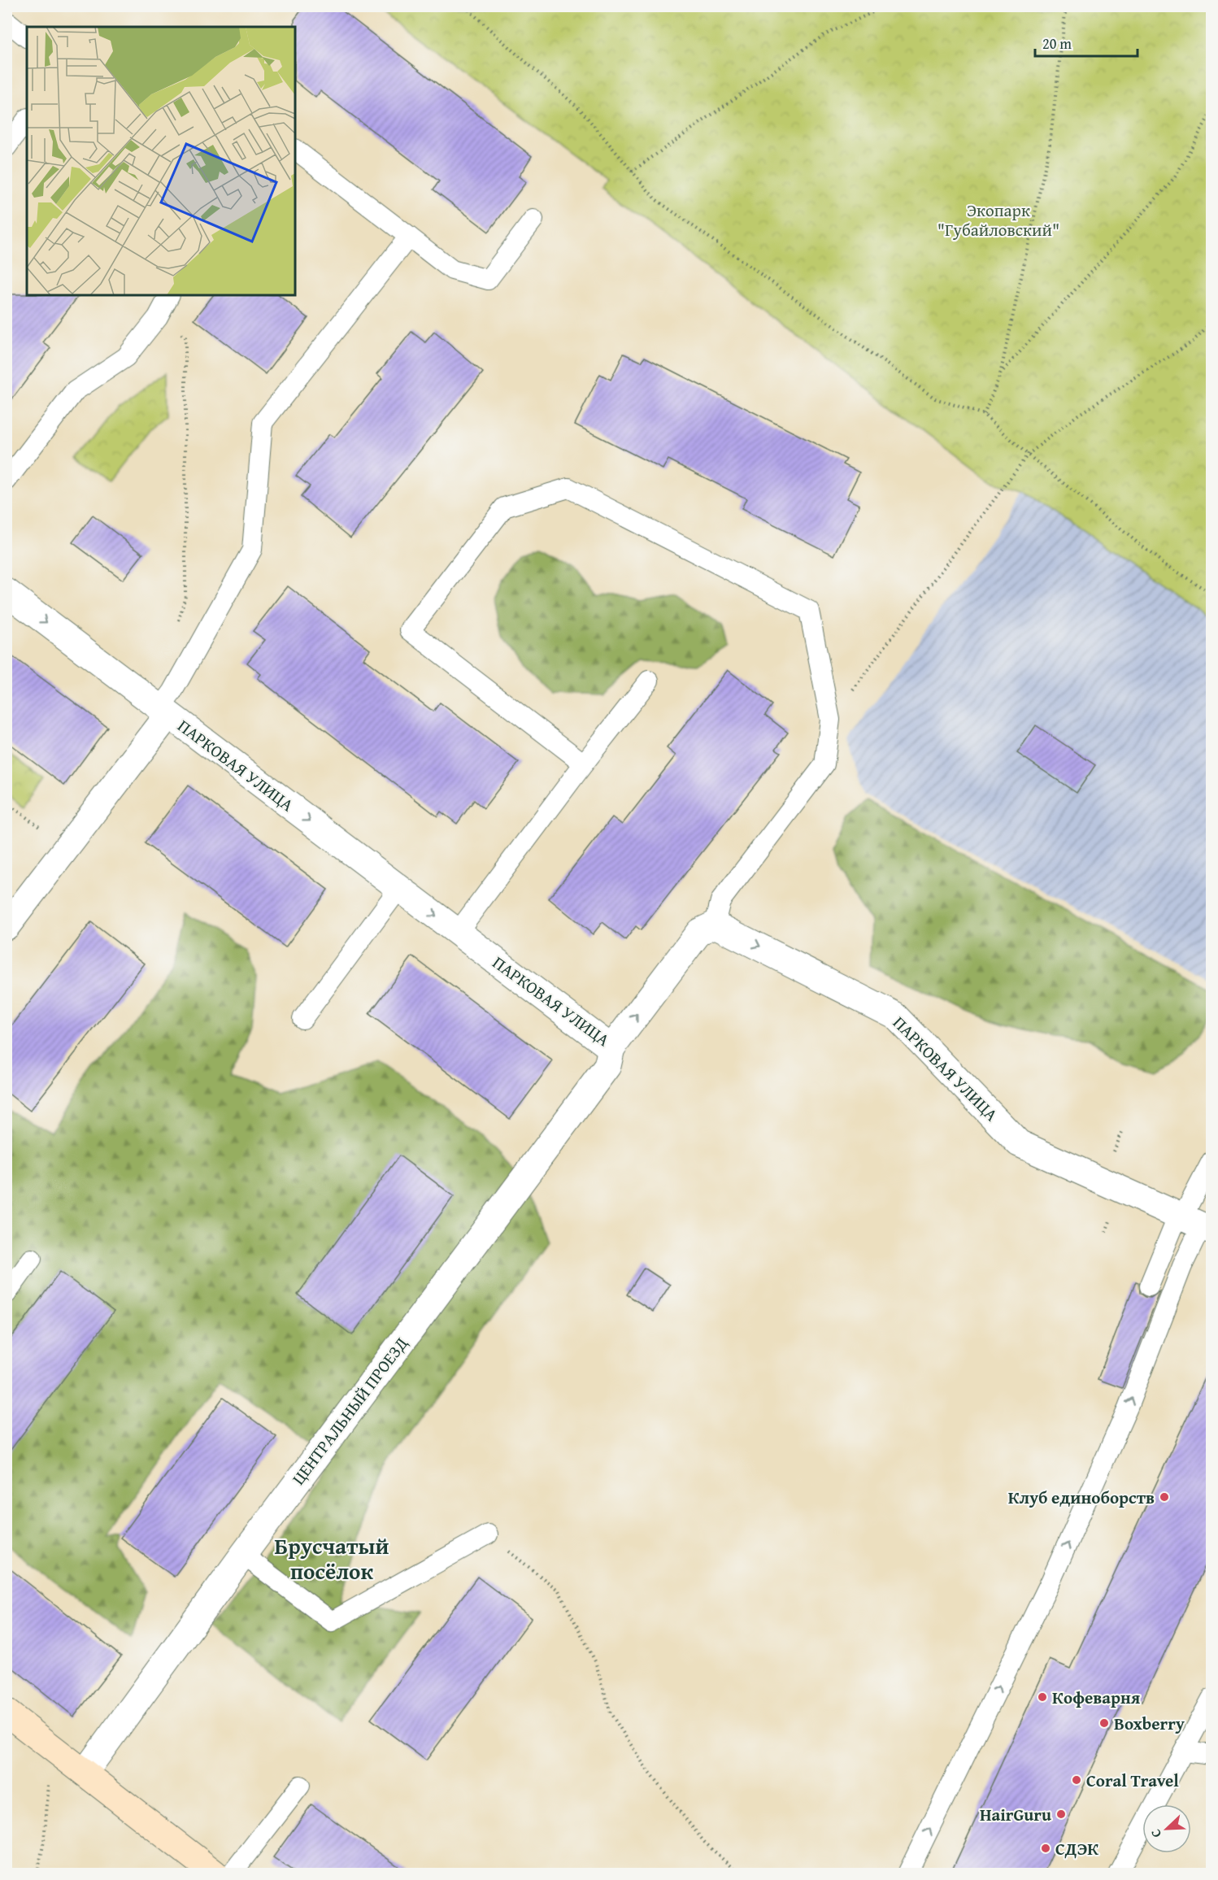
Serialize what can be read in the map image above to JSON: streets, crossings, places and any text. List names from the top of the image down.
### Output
{
  "streets": {
    "street": ["ПАРКОВАЯ УЛИЦА", "ЦЕНТРАЛЬНЫЙ ПРОЕЗД"]
  },
  "crossings": [
    ["ПАРКОВАЯ УЛИЦА", "ЦЕНТРАЛЬНЫЙ ПРОЕЗД"]
  ],
  "one_way": ["ПАРКОВАЯ УЛИЦА"],
  "districts": ["Брусчатый посёлок"],
  "parks": ["Экопарк \"Губайловский\""],
  "places": [
    "Клуб единоборств",
    "Кофеварня",
    "Boxberry",
    "Coral Travel",
    "HairGuru",
    "СДЭК"
  ],
  "scale_bar": "20 m",
  "north": "bottom left"
}
